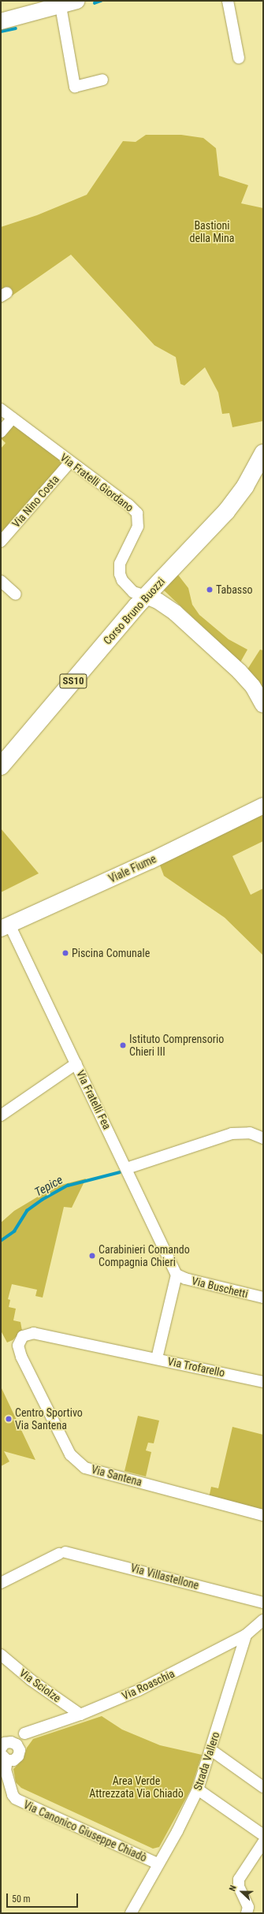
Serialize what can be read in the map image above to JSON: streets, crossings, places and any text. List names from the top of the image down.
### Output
{
  "streets": {
    "main road": ["Corso Bruno Buozzi", "SS10"],
    "street": [
      "Via Fratelli Giordano",
      "Via Nino Costa",
      "Viale Fiume",
      "Via Fratelli Fea",
      "Via Buschetti",
      "Via Trofarello",
      "Via Santena",
      "Via Villastellone",
      "Via Roaschia",
      "Via Sciolze",
      "Strada Vallero",
      "Via Canonico Giuseppe Chiadò"
    ]
  },
  "crossings": [
    ["Via Fratelli Giordano", "Via Nino Costa"],
    ["Via Fratelli Giordano", "Corso Bruno Buozzi"],
    ["Viale Fiume", "Via Fratelli Fea"],
    ["Via Fratelli Fea", "Via Buschetti"],
    ["Via Fratelli Fea", "Via Trofarello"],
    ["Via Buschetti", "Via Trofarello"],
    ["Via Trofarello", "Via Santena"],
    ["Via Roaschia", "Via Sciolze"],
    ["Via Roaschia", "Strada Vallero"],
    ["Via Roaschia", "Via Canonico Giuseppe Chiadò"],
    ["Strada Vallero", "Via Canonico Giuseppe Chiadò"]
  ],
  "water": ["Tepice"],
  "parks": ["Bastioni della Mina", "Area Verde Attrezzata Via Chiadò"],
  "places": [
    "Tabasso",
    "Piscina Comunale",
    "Istituto Comprensorio Chieri III",
    "Carabinieri Comando Compagnia Chieri",
    "Centro Sportivo Via Santena"
  ],
  "scale_bar": "50 m",
  "north": "left"
}
